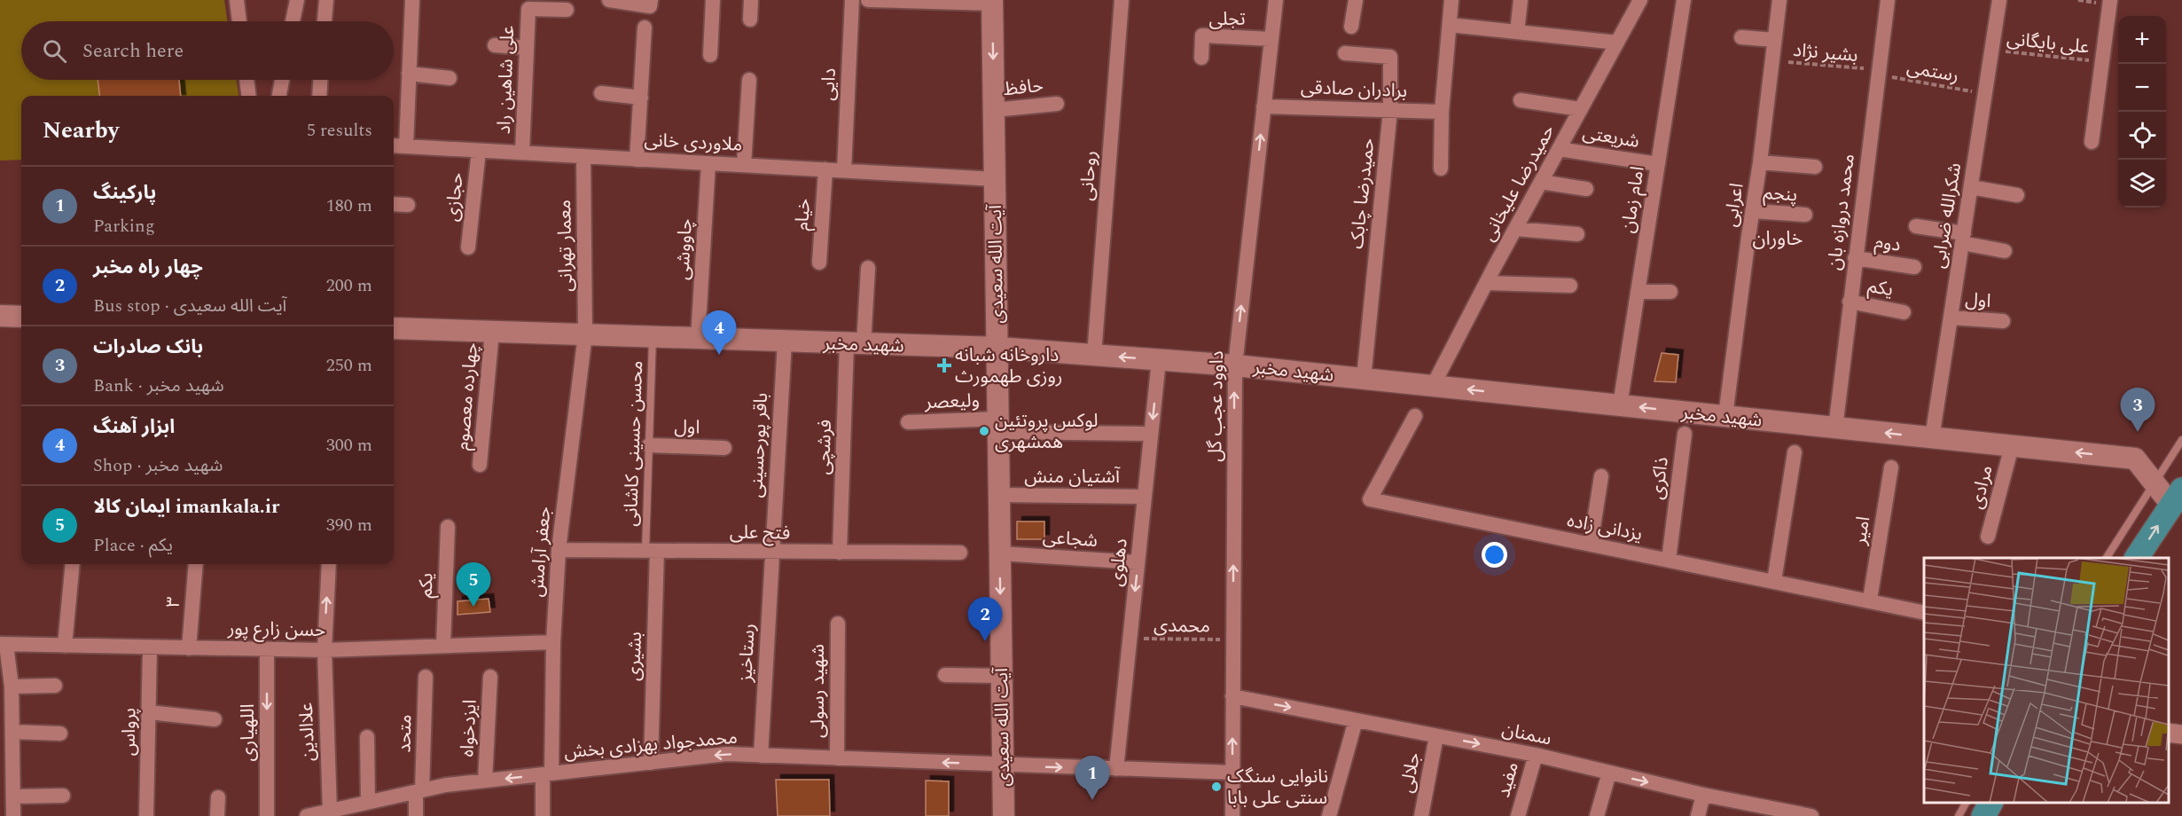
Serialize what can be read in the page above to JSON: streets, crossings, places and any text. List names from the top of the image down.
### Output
{
  "streets": {
    "main road": ["آیت الله سعیدی", "شهید مخبر"],
    "street": [
      "تجلی",
      "علی شاهین راد",
      "دایی",
      "حافظ",
      "برادران صادقی",
      "شریعتی",
      "ملاوردی خانی",
      "روحانی",
      "حمیدرضا علیخانی",
      "حمیدرضا چابک",
      "پنجم",
      "حجازی",
      "امام زمان",
      "اعرابی",
      "محمد دروازه بان",
      "خیام",
      "شکرالله ضرابی",
      "دوم",
      "معمار تهرانی",
      "چاووشی",
      "یکم",
      "اول",
      "چهارده معصوم",
      "ولیعصر",
      "داوود عجب گل",
      "باقر پورحسینی",
      "فرشچی",
      "آشتیان منش",
      "ذاکری",
      "مرادی",
      "یزدانی زاده",
      "امیر",
      "فتح علی",
      "شجاعی",
      "جعفر آرامش",
      "دهلوی",
      "۳",
      "حسن زارع پور",
      "رستاخیز",
      "بشیری",
      "شهید رسولی",
      "ایزدخواه",
      "پرواس",
      "علاالدین",
      "اللهیاری",
      "متحد",
      "سمنان",
      "محمدجواد بهزادی بخش",
      "جلالی",
      "مفید"
    ],
    "lane": ["محسن حسینی کاشانی"],
    "path": [
      "علی بایگانی",
      "بشیر نژاد",
      "رستمی",
      "محمدی"
    ]
  },
  "crossings": [
    ["تجلی", "داوود عجب گل"],
    ["علی بایگانی", "شکرالله ضرابی"],
    ["بشیر نژاد", "رستمی"],
    ["بشیر نژاد", "اعرابی"],
    ["بشیر نژاد", "محمد دروازه بان"],
    ["رستمی", "محمد دروازه بان"],
    ["رستمی", "شکرالله ضرابی"],
    ["علی شاهین راد", "ملاوردی خانی"],
    ["دایی", "ملاوردی خانی"],
    ["حافظ", "آیت الله سعیدی"],
    ["برادران صادقی", "حمیدرضا چابک"],
    ["برادران صادقی", "داوود عجب گل"],
    ["شریعتی", "حمیدرضا علیخانی"],
    ["شریعتی", "امام زمان"],
    ["ملاوردی خانی", "حجازی"],
    ["ملاوردی خانی", "خیام"],
    ["ملاوردی خانی", "معمار تهرانی"],
    ["ملاوردی خانی", "چاووشی"],
    ["ملاوردی خانی", "آیت الله سعیدی"],
    ["روحانی", "شهید مخبر"],
    ["حمیدرضا علیخانی", "شهید مخبر"],
    ["حمیدرضا چابک", "شهید مخبر"],
    ["پنجم", "اعرابی"],
    ["امام زمان", "شهید مخبر"],
    ["اعرابی", "شهید مخبر"],
    ["محمد دروازه بان", "دوم"],
    ["محمد دروازه بان", "یکم"],
    ["محمد دروازه بان", "شهید مخبر"],
    ["شکرالله ضرابی", "دوم"],
    ["شکرالله ضرابی", "اول"],
    ["شکرالله ضرابی", "شهید مخبر"],
    ["معمار تهرانی", "شهید مخبر"],
    ["معمار تهرانی", "جعفر آرامش"],
    ["چاووشی", "شهید مخبر"],
    ["آیت الله سعیدی", "شهید مخبر"],
    ["آیت الله سعیدی", "ولیعصر"],
    ["آیت الله سعیدی", "آشتیان منش"],
    ["آیت الله سعیدی", "شجاعی"],
    ["آیت الله سعیدی", "محمدجواد بهزادی بخش"],
    ["یکم", "حسن زارع پور"],
    ["اول", "محسن حسینی کاشانی"],
    ["شهید مخبر", "چهارده معصوم"],
    ["شهید مخبر", "داوود عجب گل"],
    ["شهید مخبر", "محسن حسینی کاشانی"],
    ["شهید مخبر", "باقر پورحسینی"],
    ["شهید مخبر", "فرشچی"],
    ["شهید مخبر", "مرادی"],
    ["شهید مخبر", "جعفر آرامش"],
    ["شهید مخبر", "دهلوی"],
    ["ولیعصر", "دهلوی"],
    ["داوود عجب گل", "محمدی"],
    ["داوود عجب گل", "سمنان"],
    ["داوود عجب گل", "محمدجواد بهزادی بخش"],
    ["محسن حسینی کاشانی", "فتح علی"],
    ["محسن حسینی کاشانی", "بشیری"],
    ["باقر پورحسینی", "فتح علی"],
    ["باقر پورحسینی", "رستاخیز"],
    ["فرشچی", "فتح علی"],
    ["آشتیان منش", "دهلوی"],
    ["ذاکری", "یزدانی زاده"],
    ["یزدانی زاده", "امیر"],
    ["فتح علی", "جعفر آرامش"],
    ["فتح علی", "رستاخیز"],
    ["فتح علی", "بشیری"],
    ["شجاعی", "دهلوی"],
    ["جعفر آرامش", "حسن زارع پور"],
    ["جعفر آرامش", "محمدجواد بهزادی بخش"],
    ["دهلوی", "محمدی"],
    ["دهلوی", "محمدجواد بهزادی بخش"],
    ["۳", "حسن زارع پور"],
    ["حسن زارع پور", "پرواس"],
    ["حسن زارع پور", "علاالدین"],
    ["حسن زارع پور", "اللهیاری"],
    ["رستاخیز", "محمدجواد بهزادی بخش"],
    ["بشیری", "محمدجواد بهزادی بخش"],
    ["شهید رسولی", "محمدجواد بهزادی بخش"],
    ["ایزدخواه", "محمدجواد بهزادی بخش"],
    ["علاالدین", "محمدجواد بهزادی بخش"],
    ["متحد", "محمدجواد بهزادی بخش"],
    ["سمنان", "جلالی"],
    ["سمنان", "مفید"]
  ],
  "one_way": ["داوود عجب گل", "دهلوی", "سمنان"],
  "districts": ["خاوران"],
  "places": {
    "health": ["داروخانه شبانه روزی طهمورث"],
    "other": ["لوکس پروتئین همشهری", "نانوایی سنگک سنتی علی بابا"]
  },
  "page": {
    "map_buttons": ["+", "−"],
    "search": "Search here",
    "heading": ["Nearby", "5 results"],
    "list": [
      {
        "mark": "1",
        "name": "پارکینگ",
        "note": "Parking",
        "value": "180 m"
      },
      {
        "mark": "2",
        "name": "چهار راه مخبر",
        "note": "Bus stop · آیت الله سعیدی",
        "value": "200 m"
      },
      {
        "mark": "3",
        "name": "بانک صادرات",
        "note": "Bank · شهید مخبر",
        "value": "250 m"
      },
      {
        "mark": "4",
        "name": "ابزار آهنگ",
        "note": "Shop · شهید مخبر",
        "value": "300 m"
      },
      {
        "mark": "5",
        "name": "ایمان کالا imankala.ir",
        "note": "Place · یکم",
        "value": "390 m"
      }
    ],
    "pins": [
      "4",
      "3",
      "5",
      "2",
      "1"
    ]
  }
}
